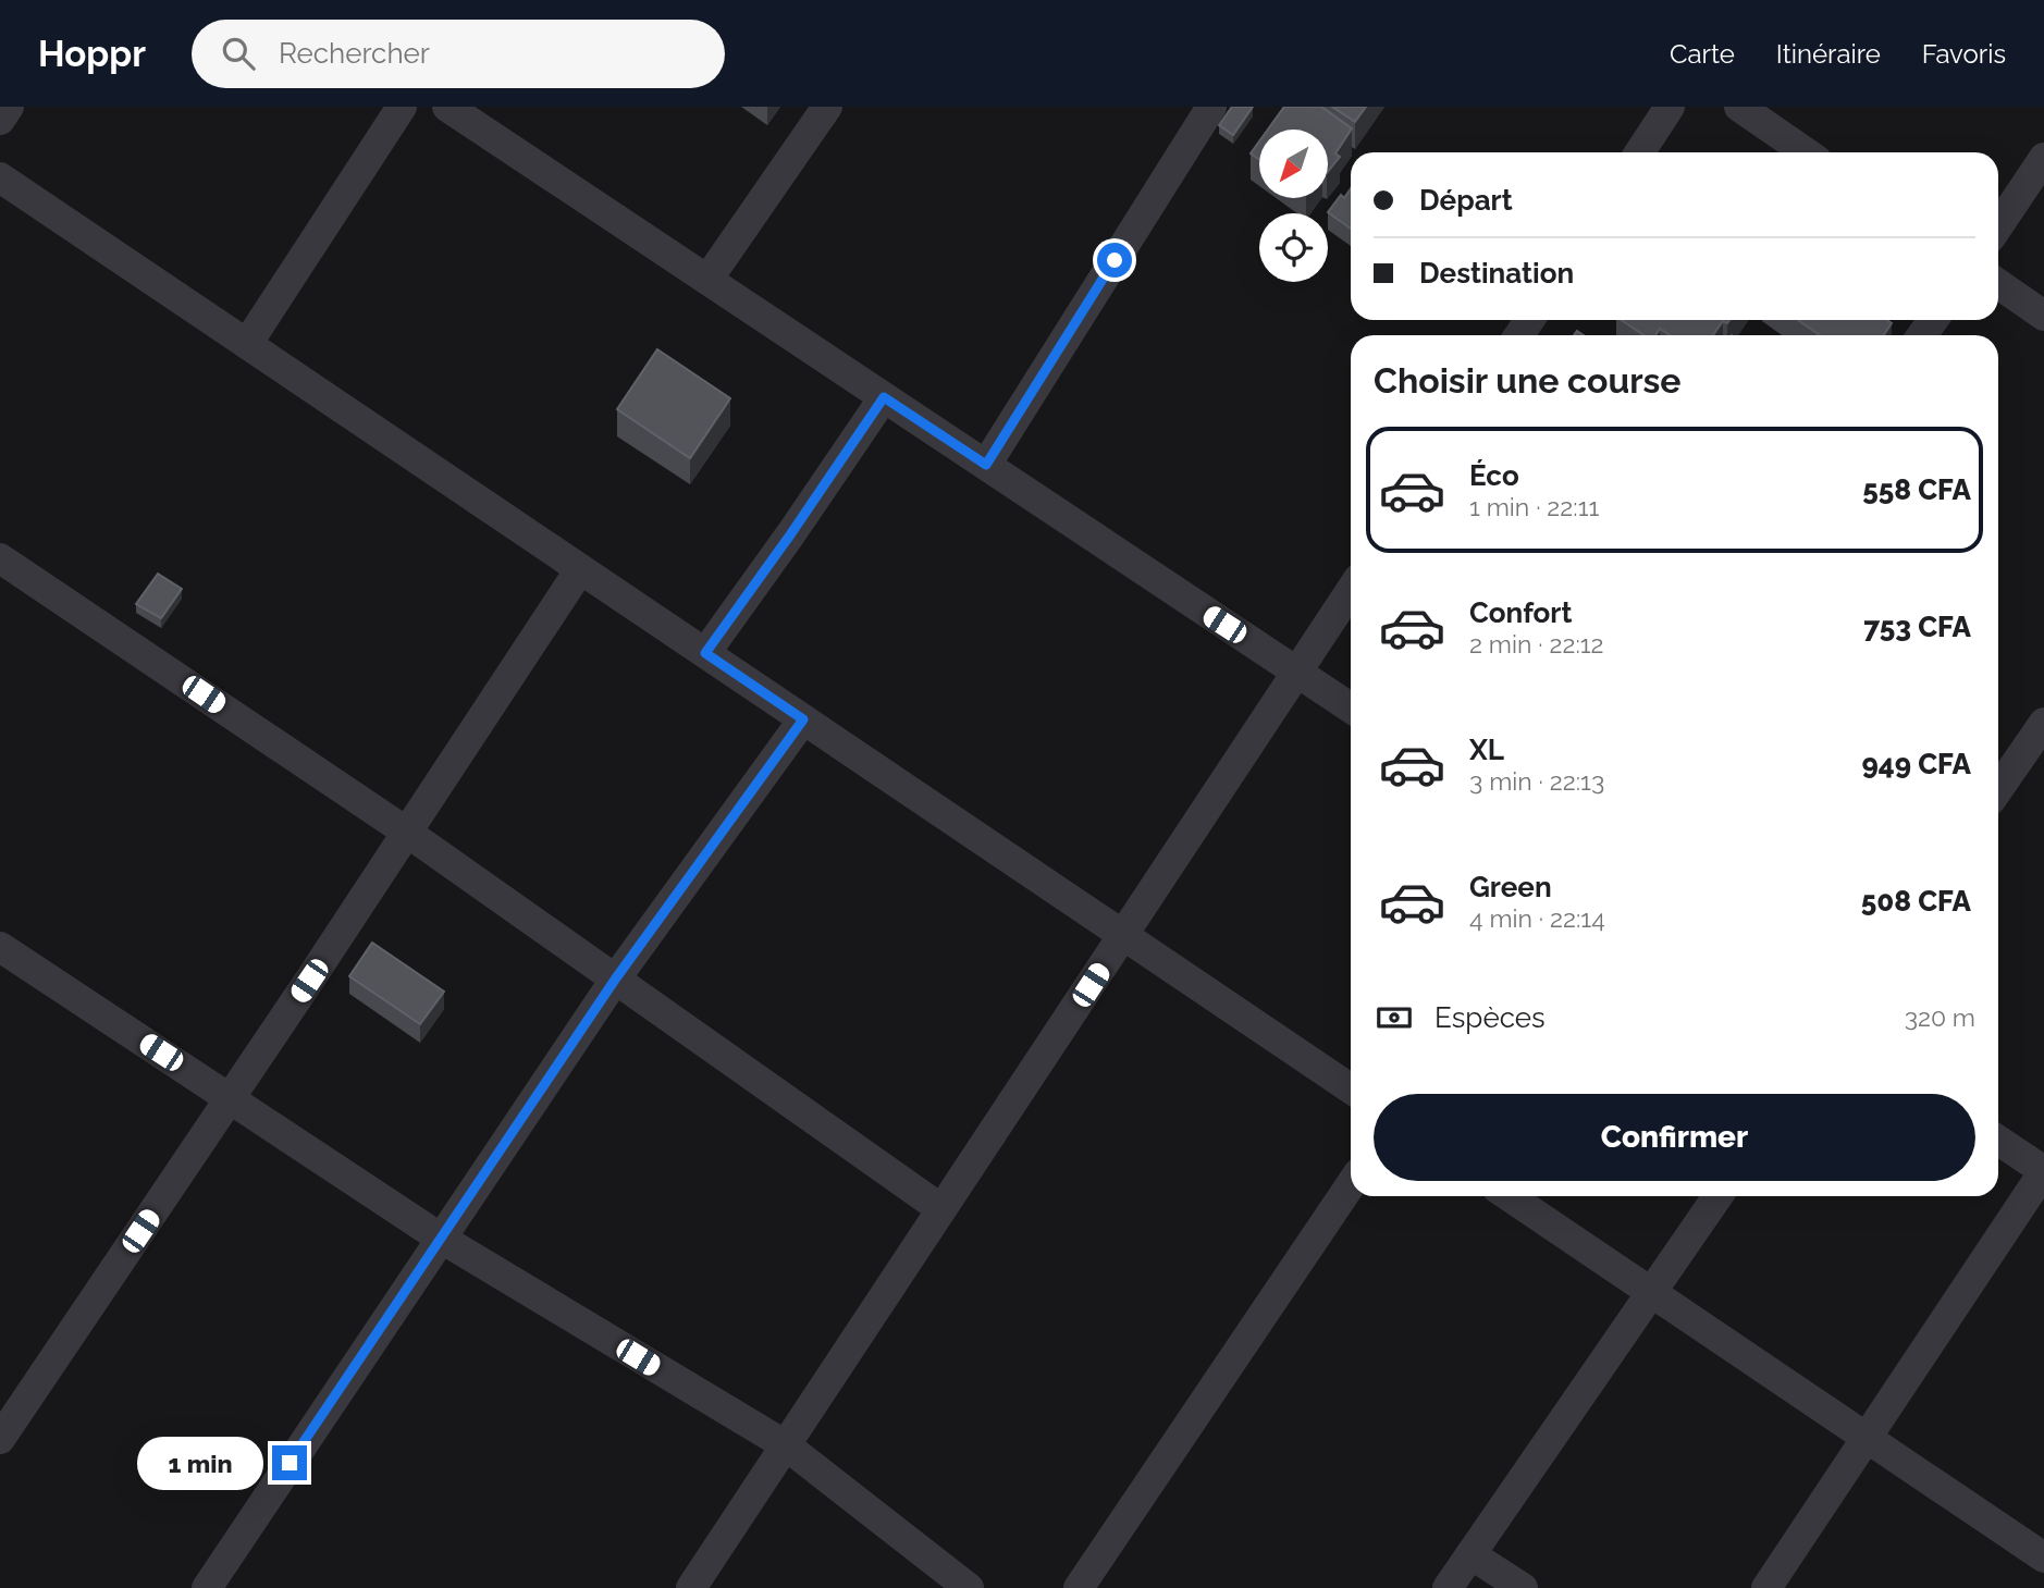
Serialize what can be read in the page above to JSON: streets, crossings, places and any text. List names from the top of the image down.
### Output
{
  "north": "bottom left",
  "page": {
    "header": "Hoppr",
    "search": "Rechercher",
    "nav": ["Carte", "Itinéraire", "Favoris"],
    "banner": ["Départ", "Destination"],
    "heading": "Choisir une course",
    "list": [
      {
        "name": "Éco",
        "note": "1 min · 22:11",
        "value": "558 CFA"
      },
      {
        "name": "Confort",
        "note": "2 min · 22:12",
        "value": "753 CFA"
      },
      {
        "name": "XL",
        "note": "3 min · 22:13",
        "value": "949 CFA"
      },
      {
        "name": "Green",
        "note": "4 min · 22:14",
        "value": "508 CFA"
      }
    ],
    "pay": ["Espèces", "320 m"],
    "buttons": "Confirmer",
    "bubble": "1 min"
  }
}
